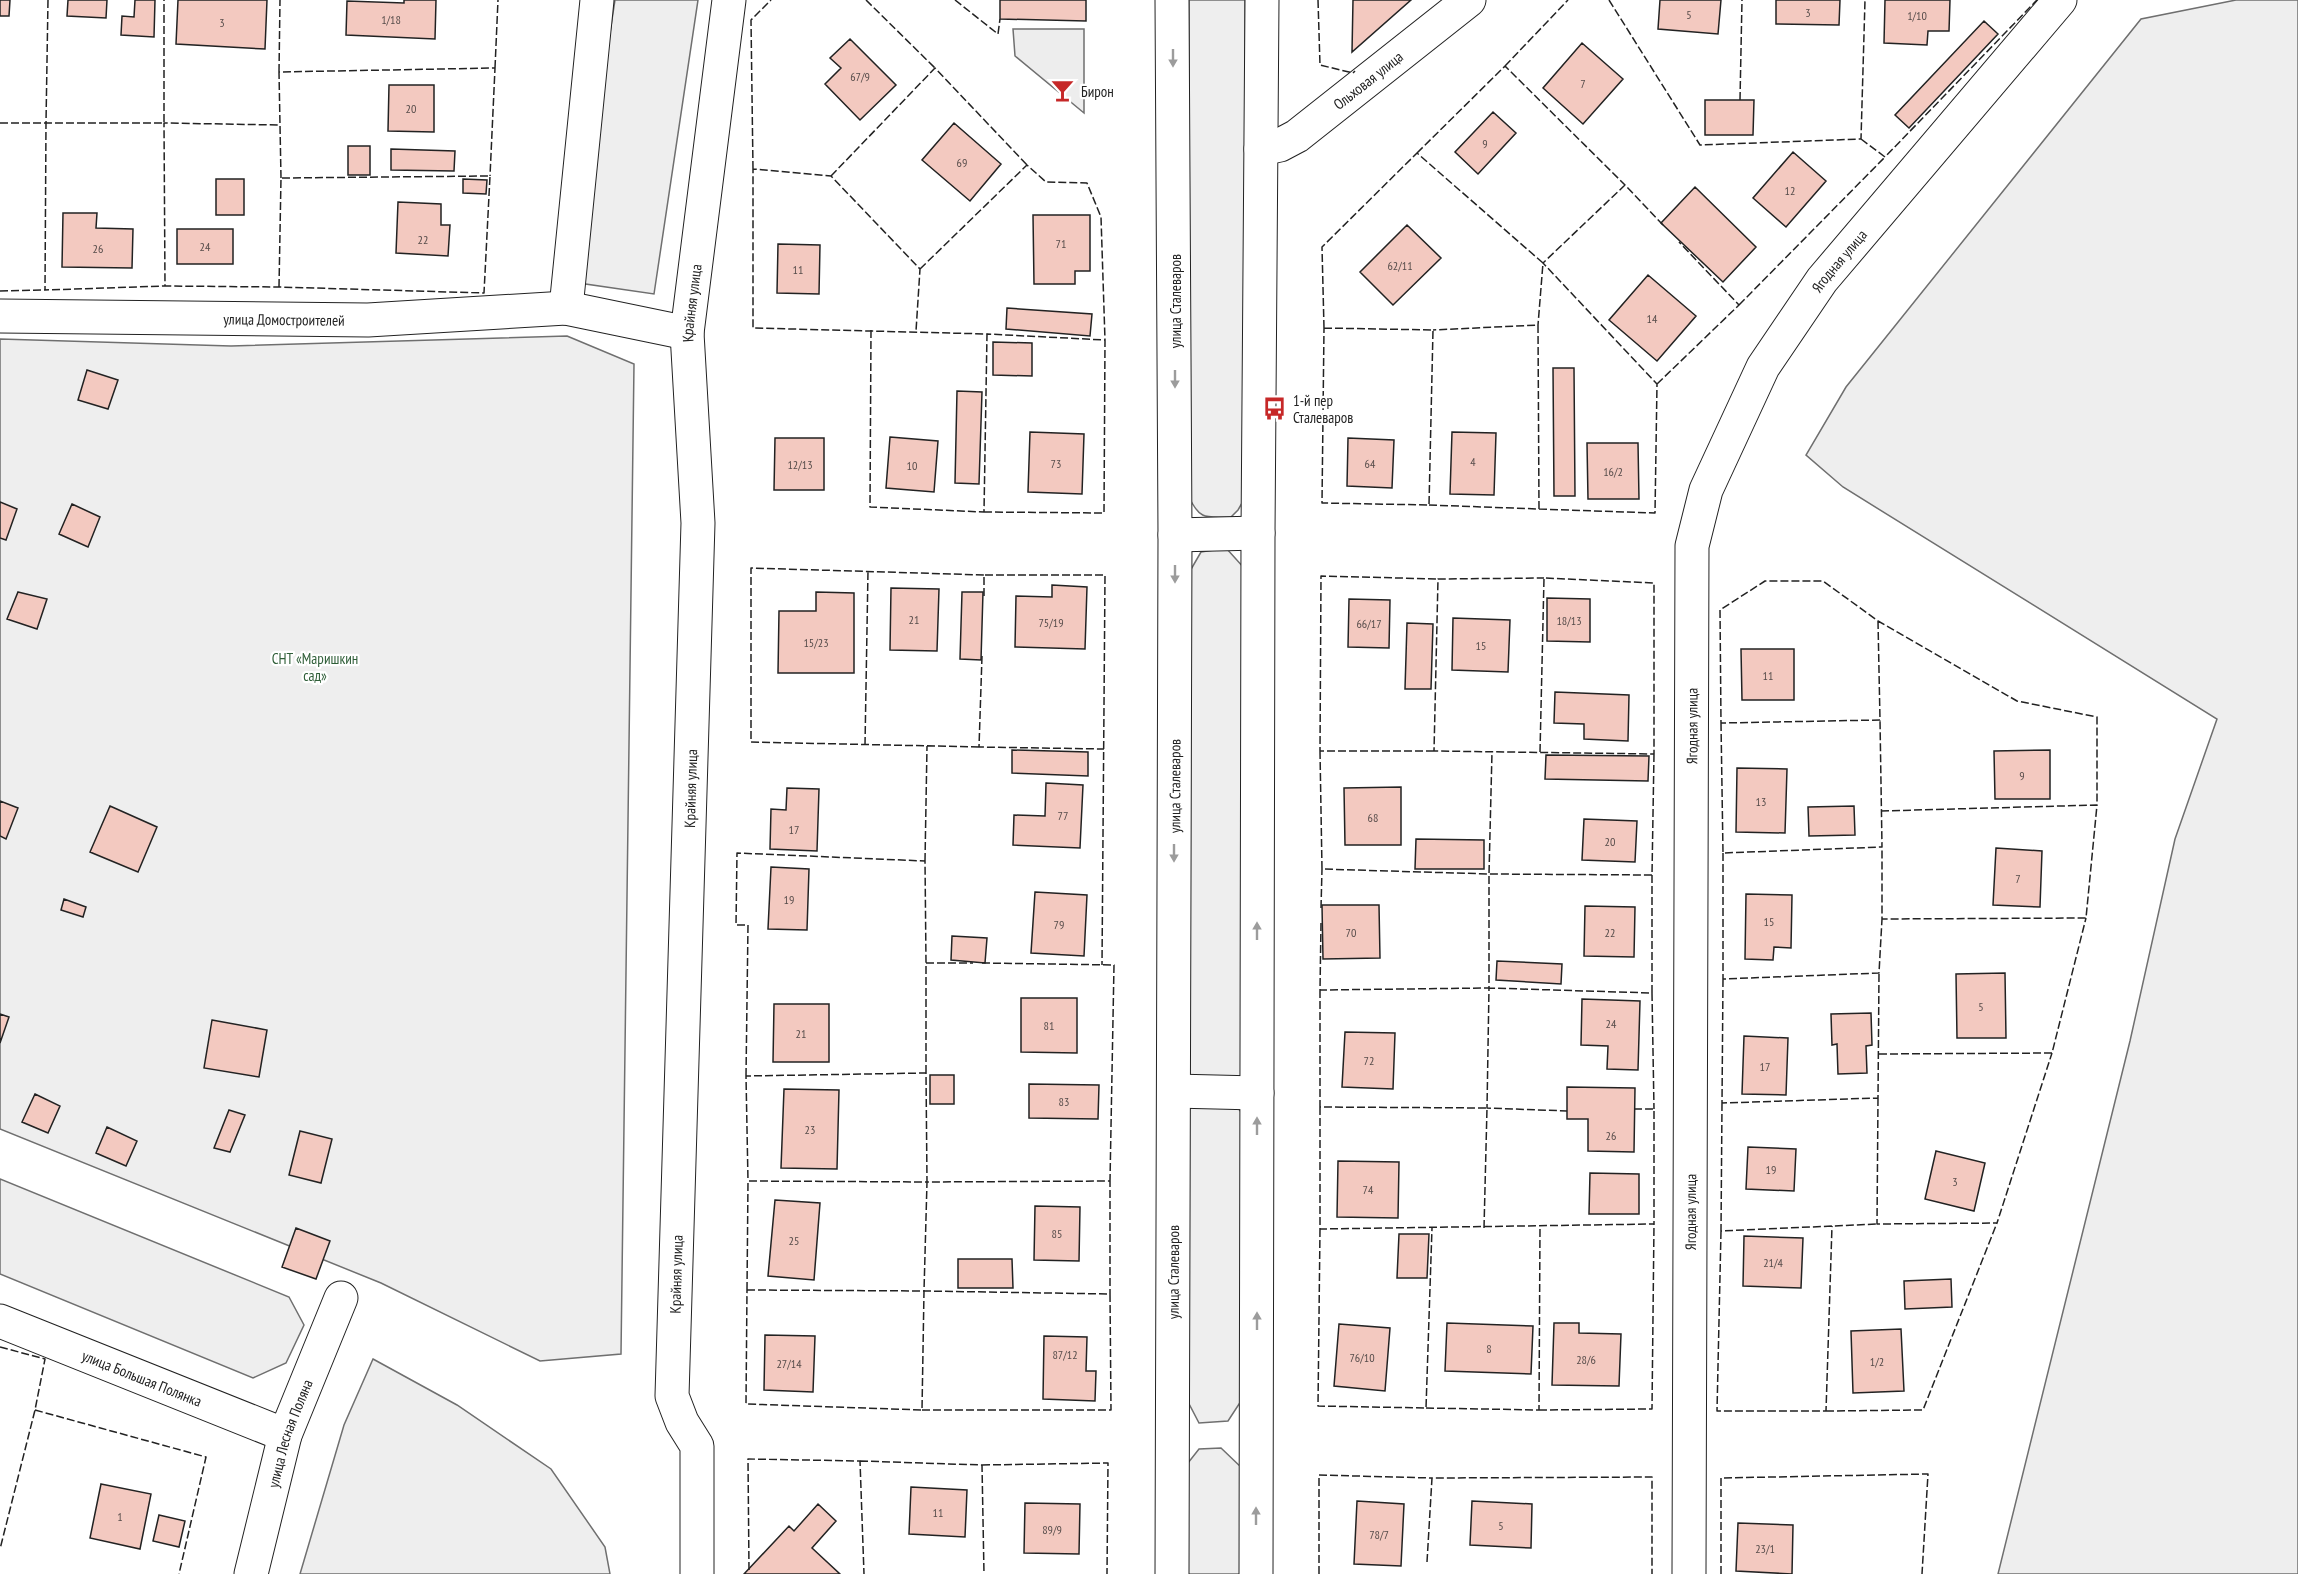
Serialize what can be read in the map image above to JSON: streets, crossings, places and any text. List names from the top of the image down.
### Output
{
  "streets": {
    "street": [
      "Ольховая улица",
      "Ягодная улица",
      "улица Сталеваров",
      "Крайняя улица",
      "улица Домостроителей",
      "улица Большая Полянка",
      "улица Лесная Поляна"
    ]
  },
  "crossings": [
    ["Крайняя улица", "улица Домостроителей"],
    ["улица Большая Полянка", "улица Лесная Поляна"]
  ],
  "parks": ["СНТ «Маришкин сад»"],
  "places": {
    "bar": ["Бирон"],
    "bus stop": ["1-й пер Сталеваров"]
  },
  "house_numbers": [
    "3",
    "5",
    "1/10",
    "1/18",
    "3",
    "67/9",
    "7",
    "20",
    "9",
    "69",
    "12",
    "22",
    "71",
    "24",
    "26",
    "62/11",
    "11",
    "14",
    "4",
    "73",
    "64",
    "12/13",
    "10",
    "16/2",
    "21",
    "18/13",
    "75/19",
    "66/17",
    "15/23",
    "15",
    "11",
    "9",
    "13",
    "77",
    "68",
    "17",
    "20",
    "7",
    "19",
    "15",
    "79",
    "70",
    "22",
    "5",
    "24",
    "81",
    "21",
    "72",
    "17",
    "83",
    "23",
    "26",
    "19",
    "3",
    "74",
    "85",
    "25",
    "21/4",
    "8",
    "87/12",
    "76/10",
    "28/6",
    "1/2",
    "27/14",
    "11",
    "1",
    "5",
    "89/9",
    "78/7",
    "23/1"
  ]
}
